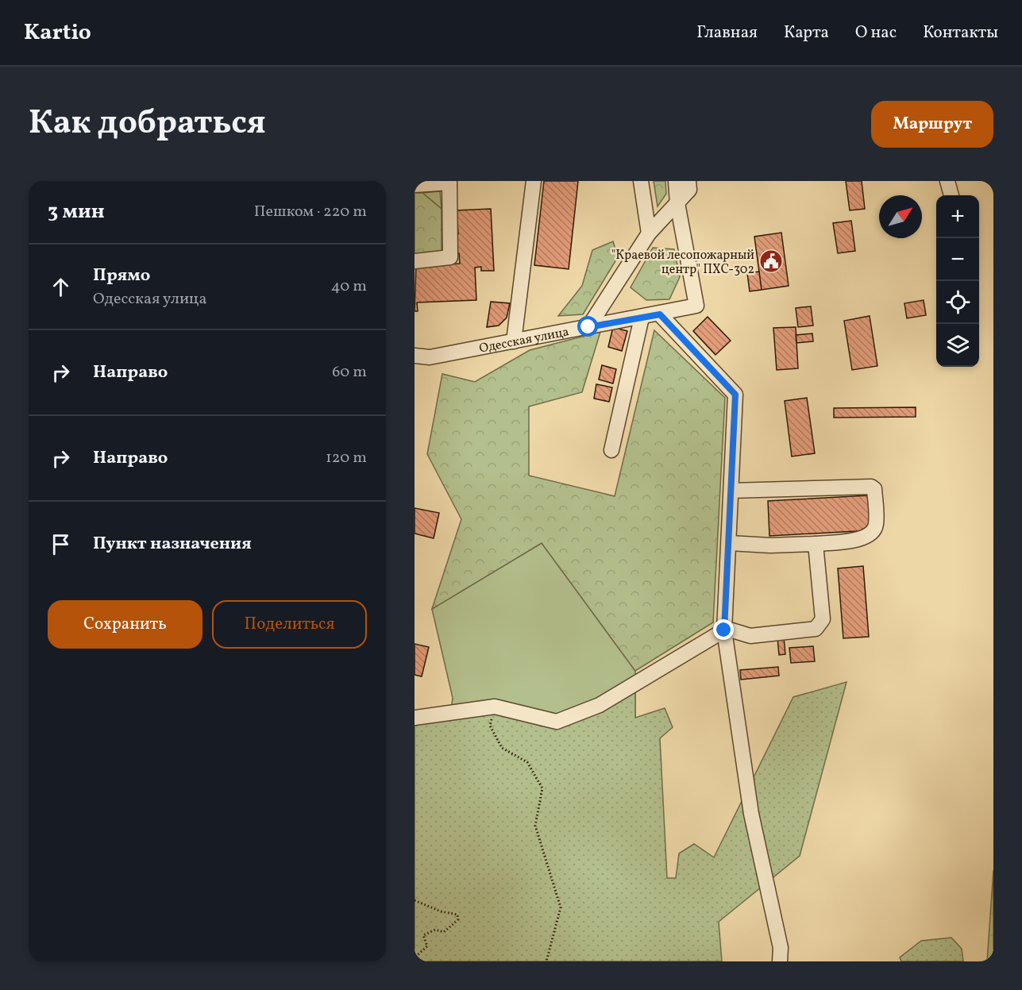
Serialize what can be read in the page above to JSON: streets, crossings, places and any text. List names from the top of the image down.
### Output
{
  "streets": {
    "street": ["Одесская улица"]
  },
  "places": {
    "public building": ["\"Краевой лесопожарный центр\" ПХС-302"]
  },
  "north": "top right",
  "page": {
    "header": "Kartio",
    "nav": [
      "Главная",
      "Карта",
      "О нас",
      "Контакты"
    ],
    "title": "Как добраться",
    "buttons": [
      "Маршрут",
      ["Сохранить", "Поделиться"]
    ],
    "heading": ["3 мин", "Пешком · 220 m"],
    "map_buttons": ["+", "−"],
    "list": [
      ["Прямо", "Одесская улица", "40 m"],
      ["Направо", "60 m"],
      ["Направо", "120 m"],
      "Пункт назначения"
    ]
  }
}
